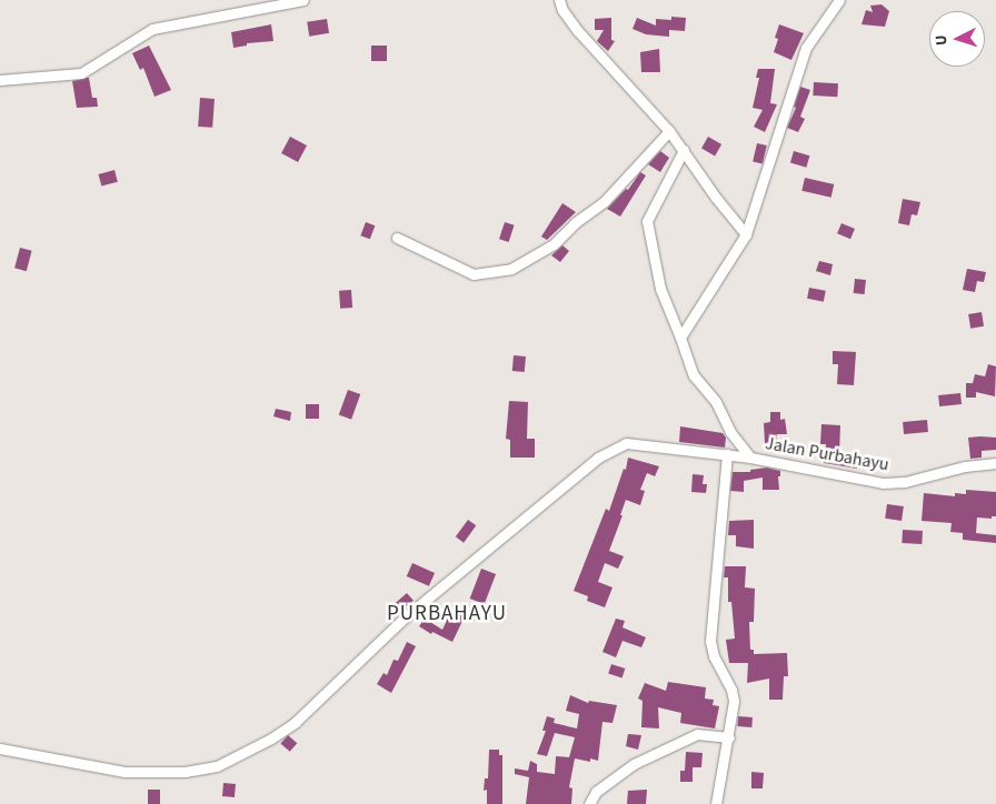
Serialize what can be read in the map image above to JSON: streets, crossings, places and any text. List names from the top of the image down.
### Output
{
  "streets": {
    "street": ["Jalan Purbahayu"]
  },
  "districts": ["PURBAHAYU"],
  "north": "left"
}
